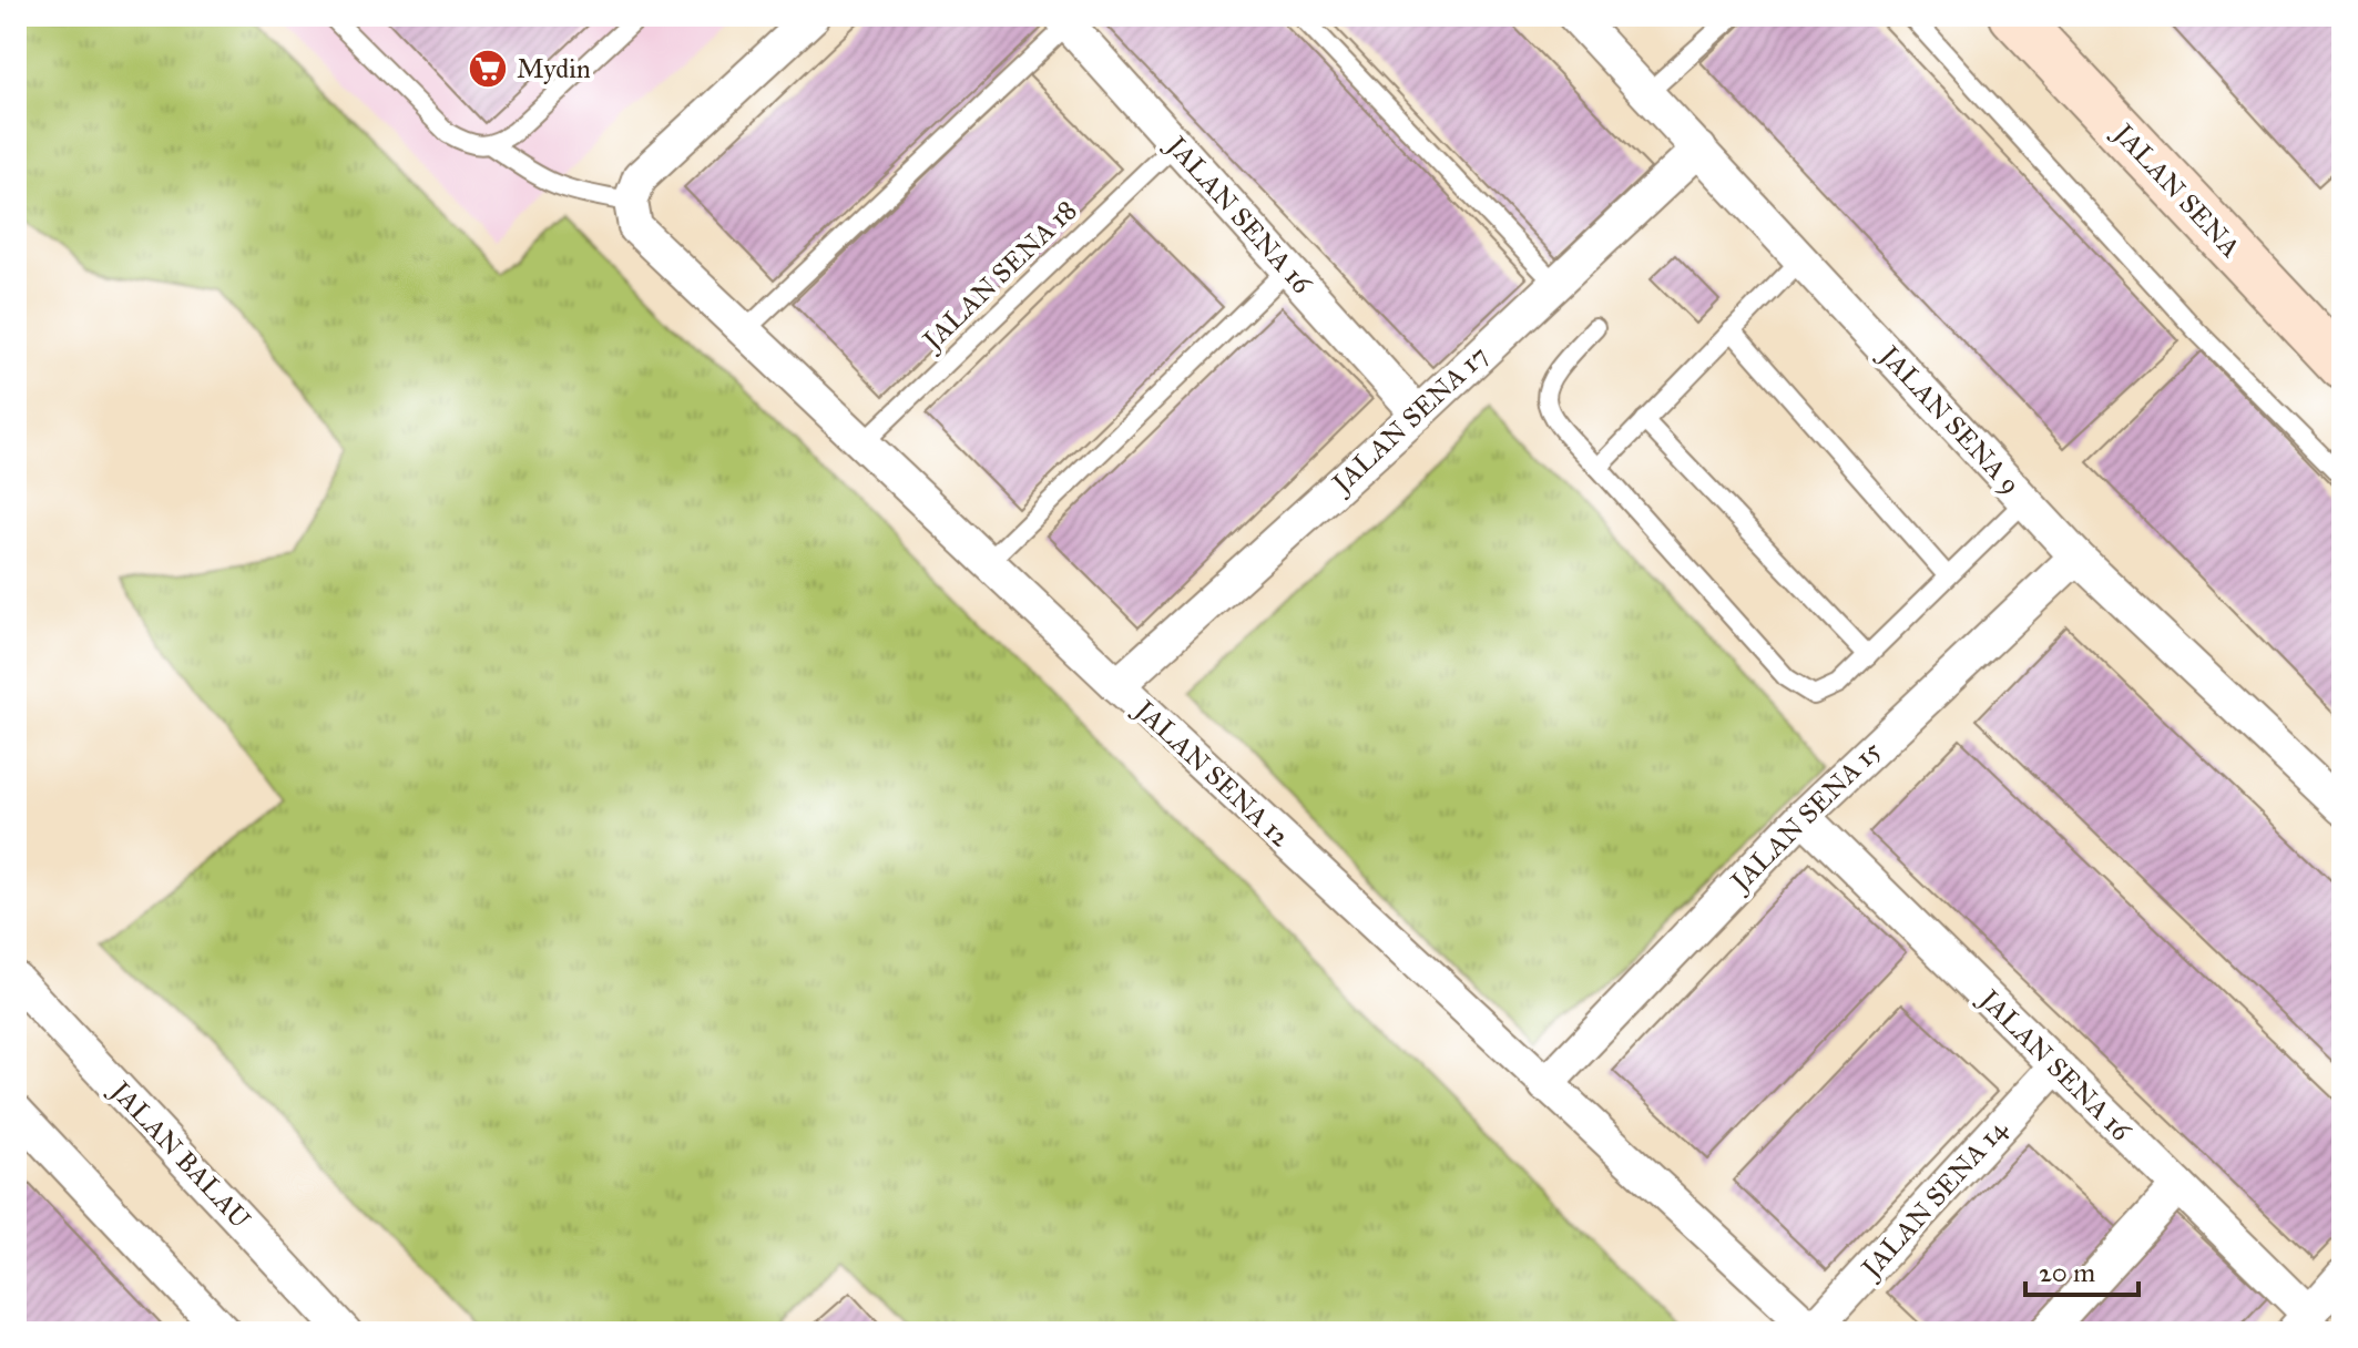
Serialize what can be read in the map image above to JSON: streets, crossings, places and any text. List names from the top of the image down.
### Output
{
  "streets": {
    "street": [
      "JALAN SENA",
      "JALAN SENA 16",
      "JALAN SENA 17",
      "JALAN SENA 9",
      "JALAN SENA 12",
      "JALAN SENA 15",
      "JALAN BALAU",
      "JALAN SENA 14"
    ],
    "lane": ["JALAN SENA 18"]
  },
  "crossings": [
    ["JALAN SENA 16", "JALAN SENA 18"],
    ["JALAN SENA 16", "JALAN SENA 17"],
    ["JALAN SENA 16", "JALAN SENA 15"],
    ["JALAN SENA 16", "JALAN SENA 14"],
    ["JALAN SENA 18", "JALAN SENA 12"],
    ["JALAN SENA 17", "JALAN SENA 9"],
    ["JALAN SENA 17", "JALAN SENA 12"],
    ["JALAN SENA 9", "JALAN SENA 15"],
    ["JALAN SENA 12", "JALAN SENA 15"],
    ["JALAN SENA 12", "JALAN SENA 14"]
  ],
  "places": {
    "supermarket": ["Mydin"]
  },
  "scale_bar": "20 m"
}
